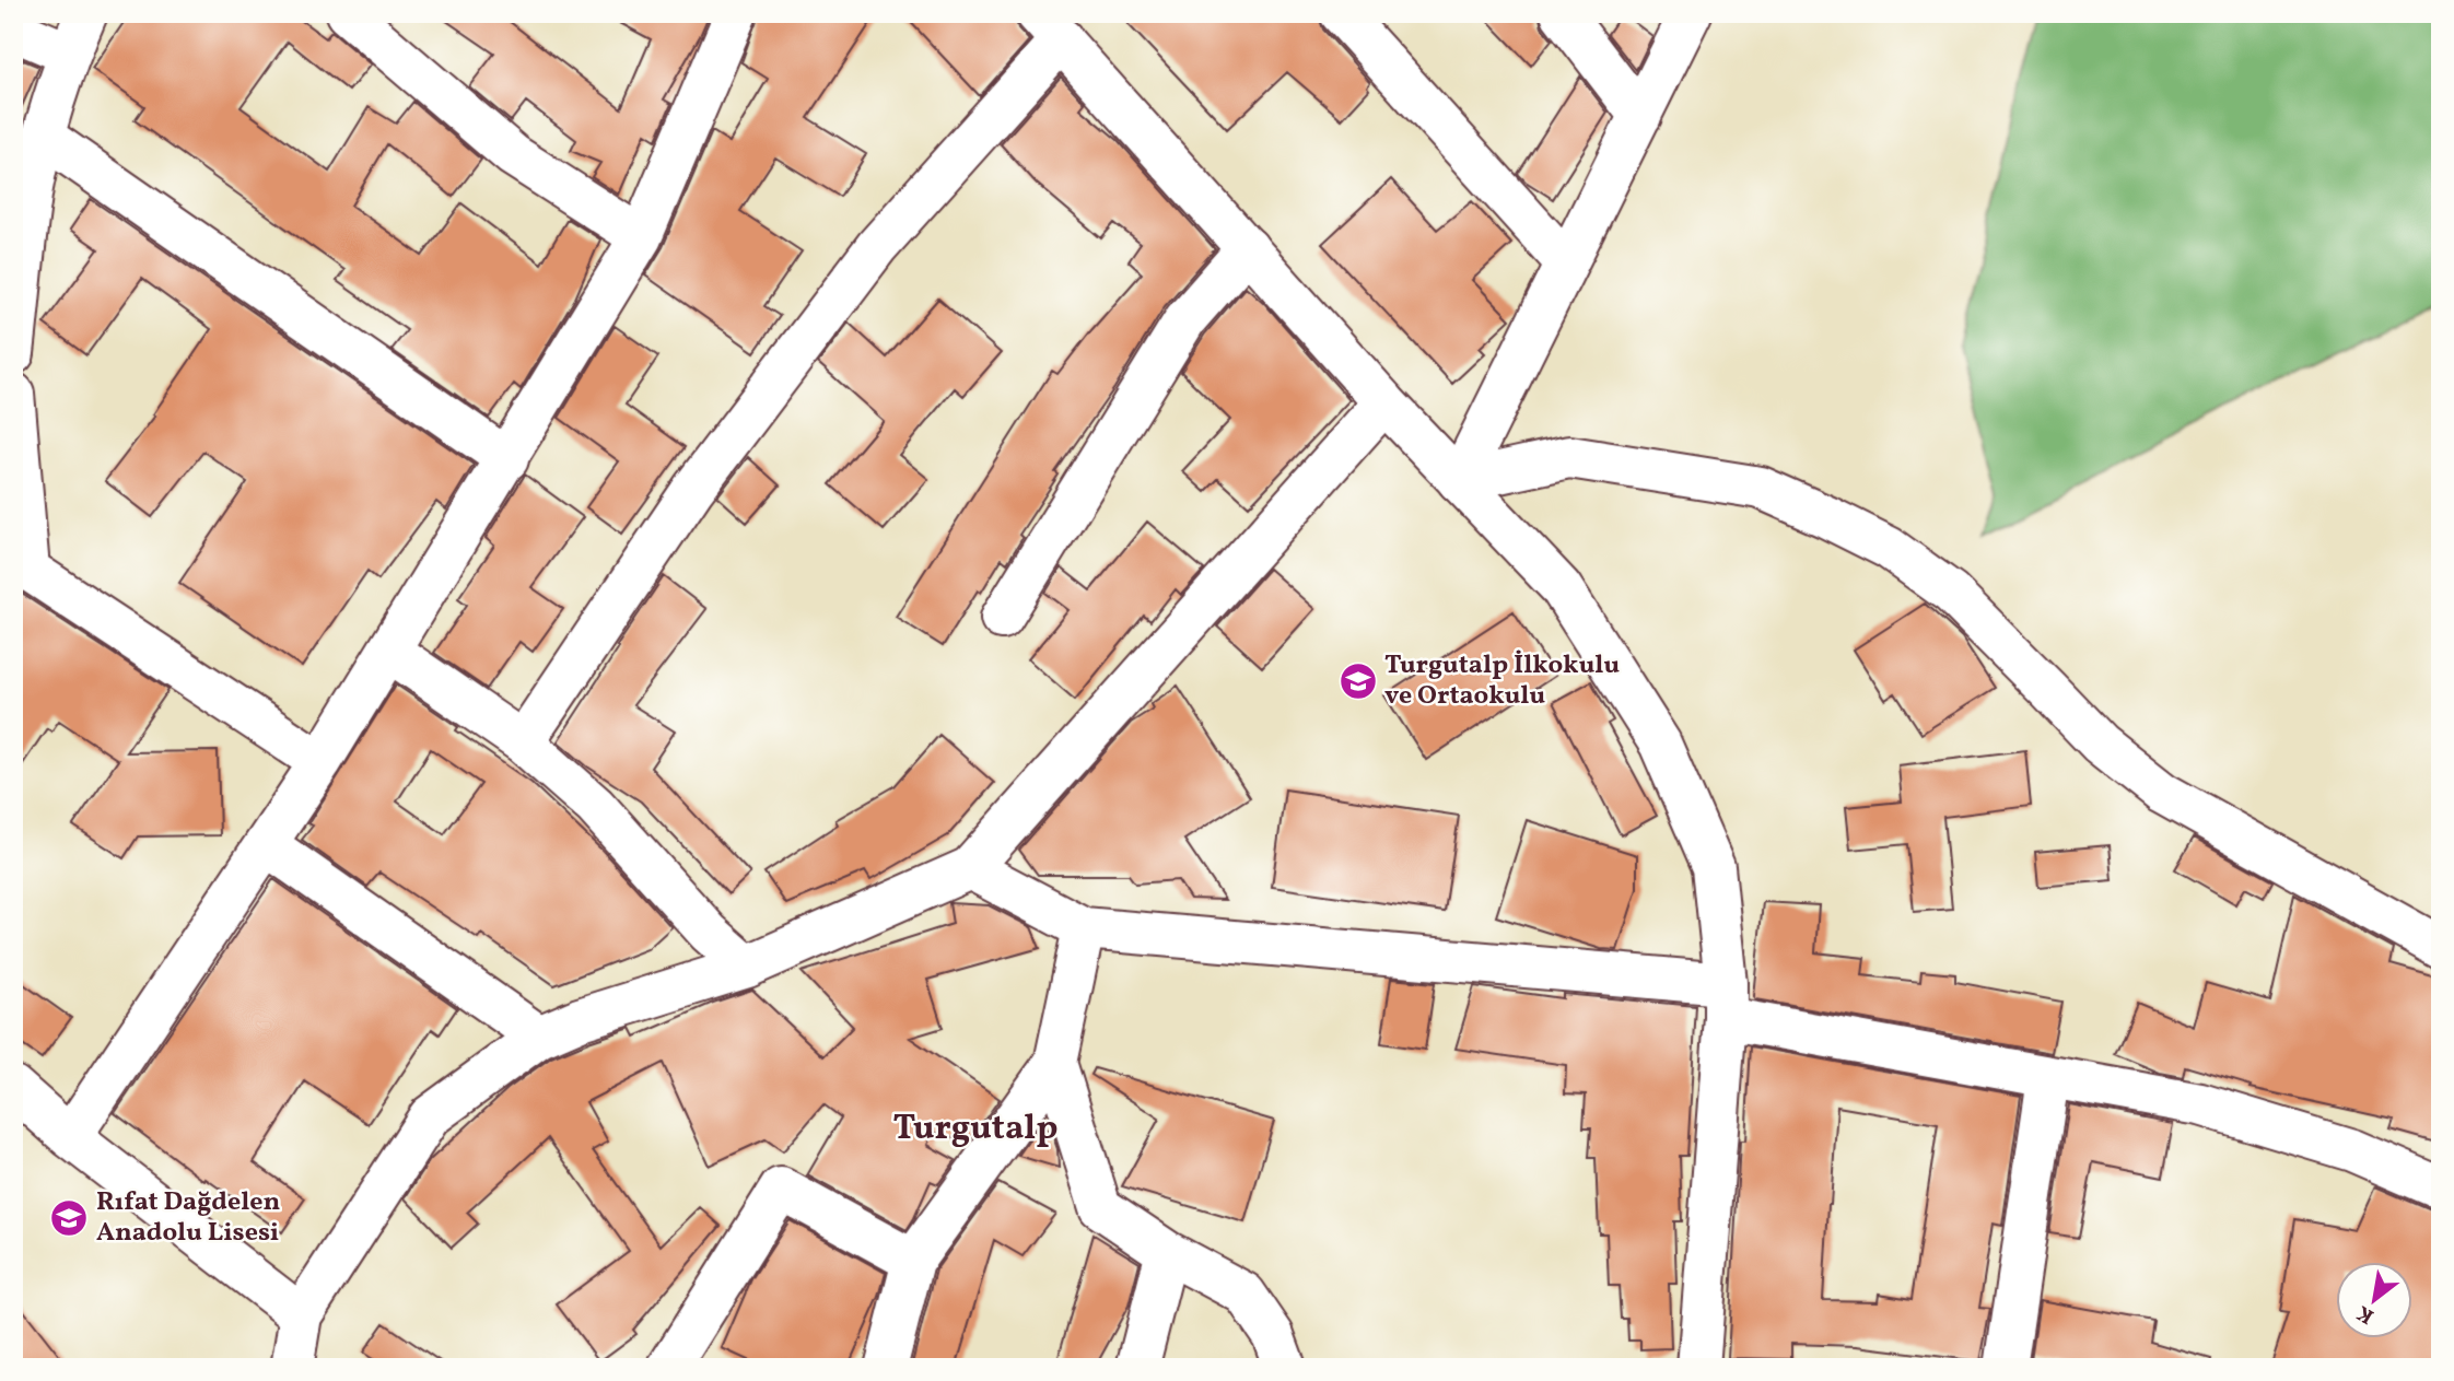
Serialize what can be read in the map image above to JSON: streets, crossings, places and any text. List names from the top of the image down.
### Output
{
  "districts": ["Turgutalp"],
  "places": {
    "school or university": ["Turgutalp İlkokulu ve Ortaokulu", "Rıfat Dağdelen Anadolu Lisesi"]
  },
  "north": "bottom left"
}
